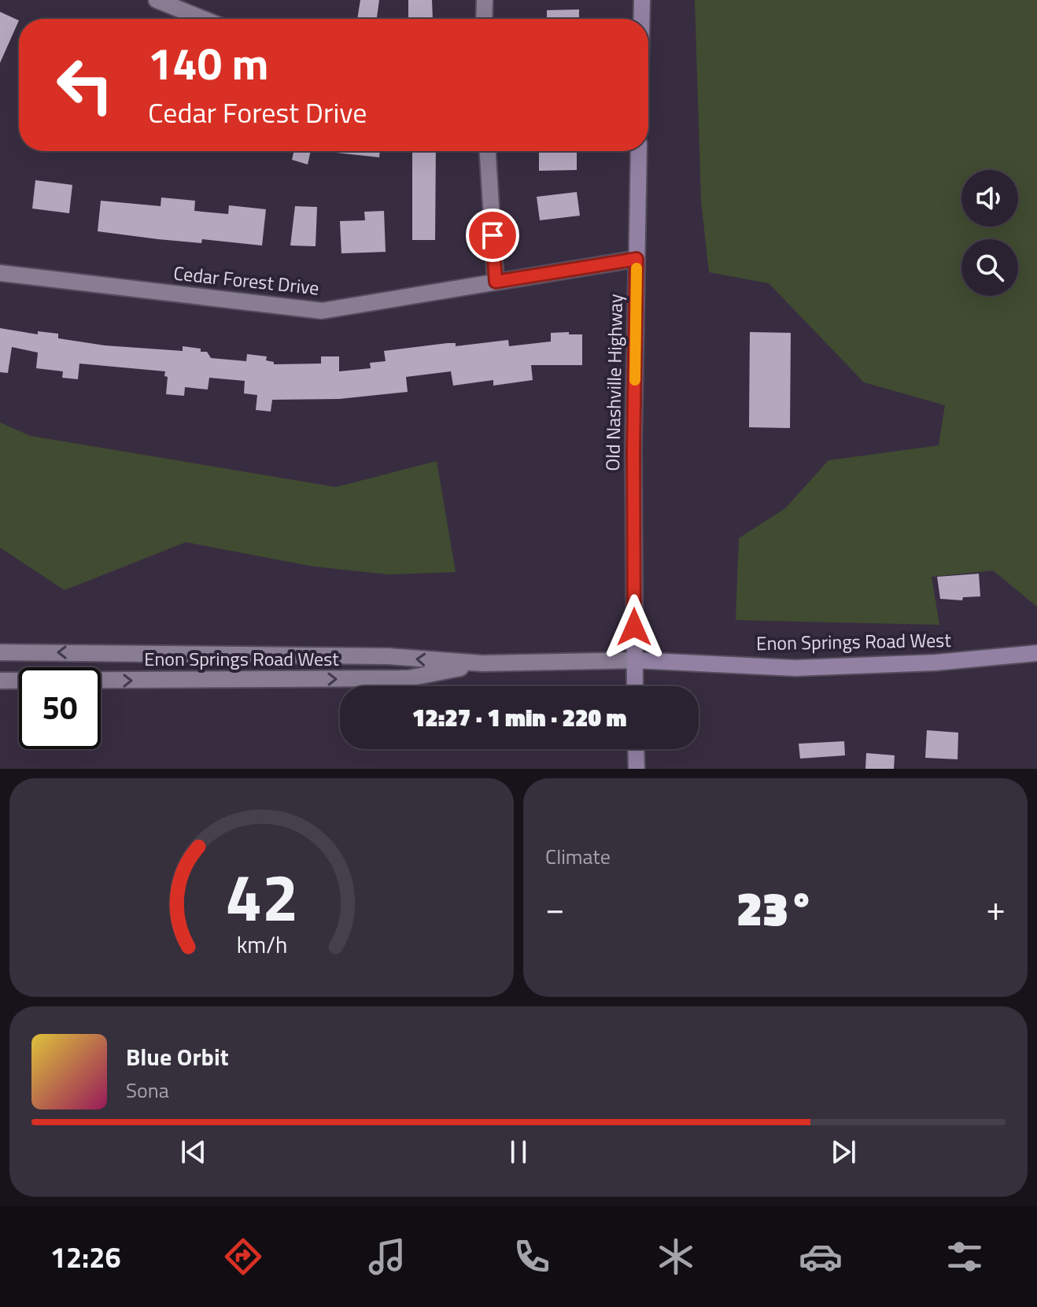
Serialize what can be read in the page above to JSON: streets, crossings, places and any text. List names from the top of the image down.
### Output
{
  "streets": {
    "main road": ["Old Nashville Highway", "Enon Springs Road West"],
    "street": ["Cedar Forest Drive"]
  },
  "crossings": [
    ["Cedar Forest Drive", "Old Nashville Highway"],
    ["Old Nashville Highway", "Enon Springs Road West"]
  ],
  "page": {
    "turn": ["140 m", "Cedar Forest Drive"],
    "limit": "50",
    "trip": "12:27 · 1 min · 220 m",
    "tile": "Climate",
    "heat": ["−", "23°", "+"],
    "song": ["Blue Orbit", "Sona"],
    "tabs": "12:26",
    "gauge": ["42", "km/h"]
  }
}
